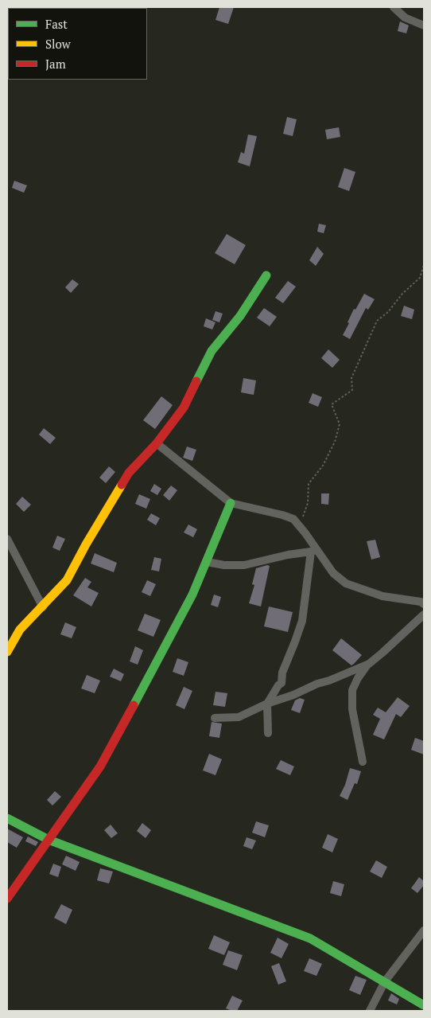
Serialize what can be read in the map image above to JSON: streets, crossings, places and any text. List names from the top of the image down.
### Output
{
  "legend": ["Fast", "Slow", "Jam"]
}
